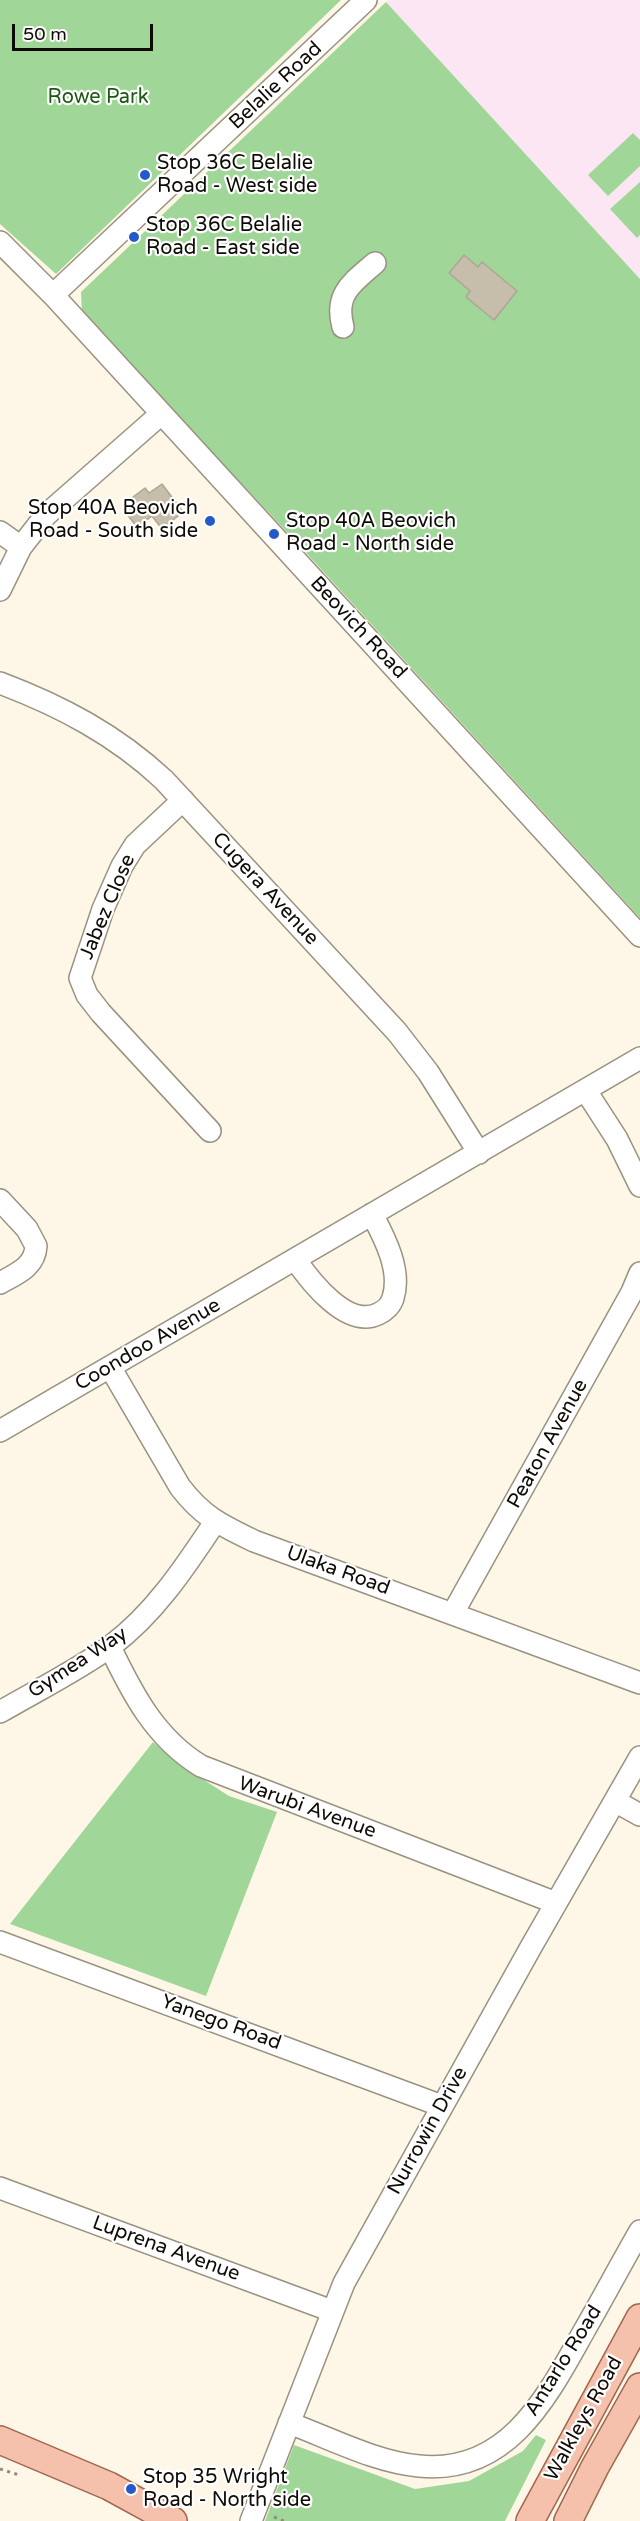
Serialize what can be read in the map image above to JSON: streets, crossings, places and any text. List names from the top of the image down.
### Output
{
  "streets": {
    "main road": ["Walkleys Road"],
    "street": [
      "Belalie Road",
      "Beovich Road",
      "Cugera Avenue",
      "Jabez Close",
      "Coondoo Avenue",
      "Peaton Avenue",
      "Ulaka Road",
      "Gymea Way",
      "Warubi Avenue",
      "Yanego Road",
      "Nurrowin Drive",
      "Luprena Avenue",
      "Antarlo Road"
    ]
  },
  "crossings": [
    ["Belalie Road", "Beovich Road"],
    ["Cugera Avenue", "Jabez Close"],
    ["Cugera Avenue", "Coondoo Avenue"],
    ["Coondoo Avenue", "Ulaka Road"],
    ["Peaton Avenue", "Ulaka Road"],
    ["Ulaka Road", "Gymea Way"],
    ["Gymea Way", "Warubi Avenue"],
    ["Warubi Avenue", "Nurrowin Drive"],
    ["Yanego Road", "Nurrowin Drive"],
    ["Nurrowin Drive", "Luprena Avenue"],
    ["Nurrowin Drive", "Antarlo Road"]
  ],
  "parks": ["Rowe Park"],
  "places": [
    "Stop 36C Belalie Road - West side",
    "Stop 36C Belalie Road - East side",
    "Stop 40A Beovich Road - South side",
    "Stop 40A Beovich Road - North side",
    "Stop 35 Wright Road - North side"
  ],
  "scale_bar": "50 m"
}
